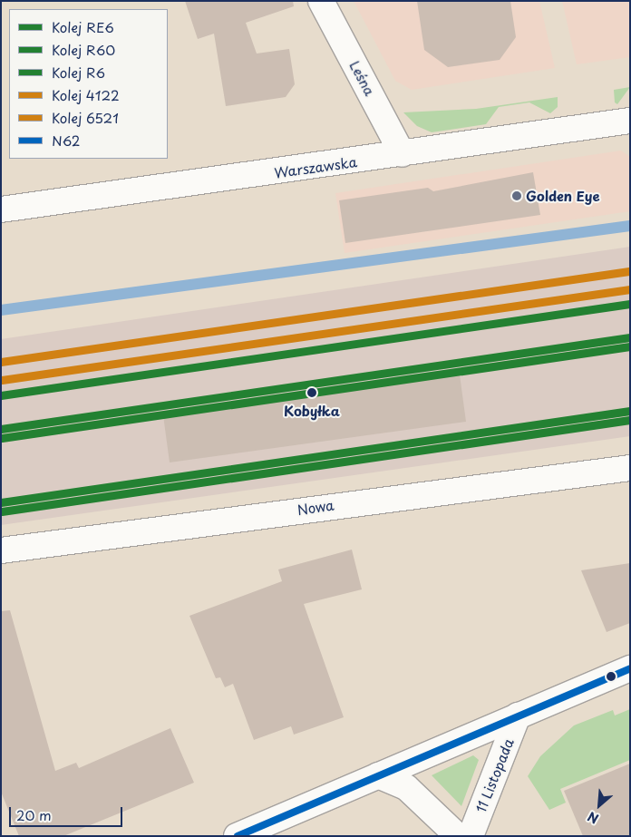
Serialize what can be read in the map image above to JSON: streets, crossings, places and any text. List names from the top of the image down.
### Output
{
  "streets": {
    "street": [
      "Leśna",
      "Warszawska",
      "Nowa",
      "11 Listopada"
    ]
  },
  "crossings": [
    ["Leśna", "Warszawska"]
  ],
  "places": ["Golden Eye", "Kobyłka"],
  "lines": [
    "rail line 6521",
    "rail line 4122",
    "rail line RE6",
    "rail line R60",
    "rail line R6",
    "transit line N62"
  ],
  "legend": [
    "Kolej RE6",
    "Kolej R60",
    "Kolej R6",
    "Kolej 4122",
    "Kolej 6521",
    "N62"
  ],
  "scale_bar": "20 m",
  "north": "bottom left"
}
